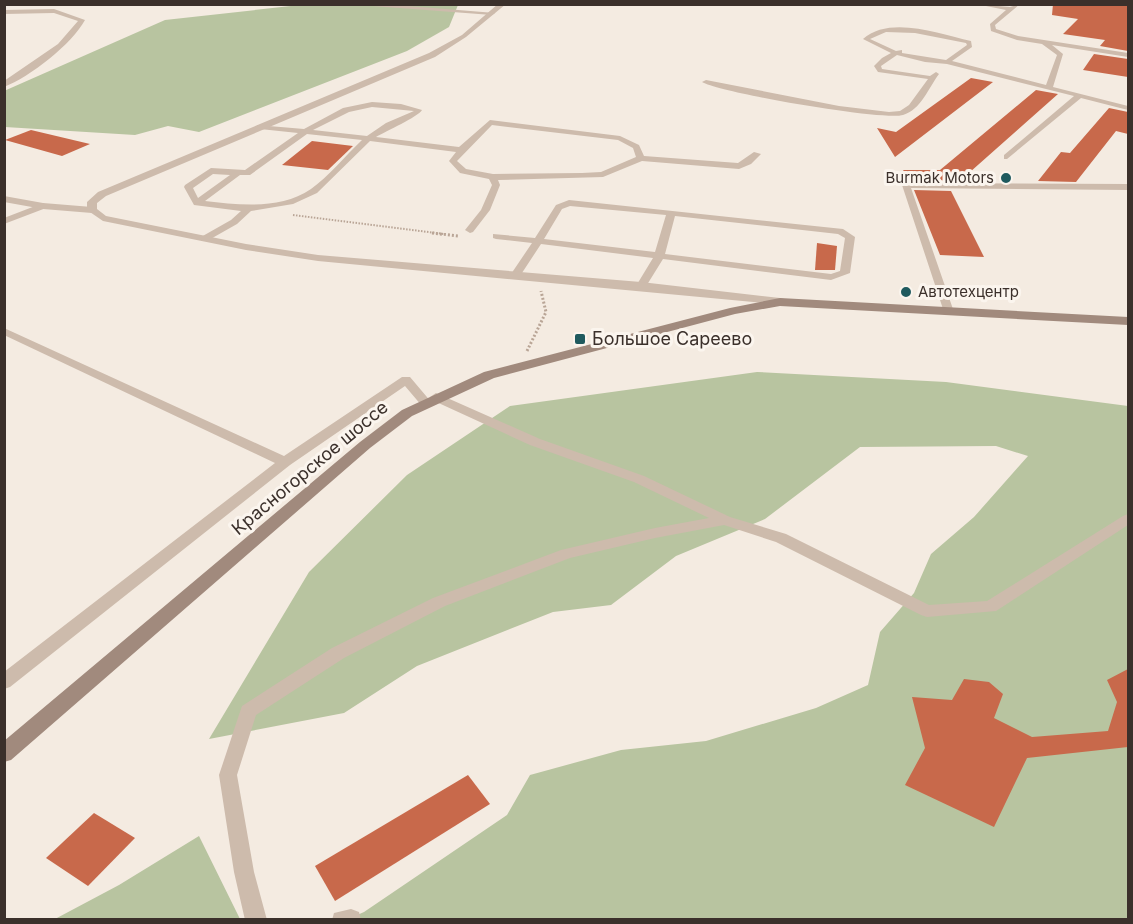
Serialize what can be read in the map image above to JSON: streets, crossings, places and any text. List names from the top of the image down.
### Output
{
  "streets": {
    "main road": ["Красногорское шоссе"]
  },
  "places": {
    "other": ["Burmak Motors", "Автотехцентр"],
    "transit": ["Большое Сареево"]
  }
}
